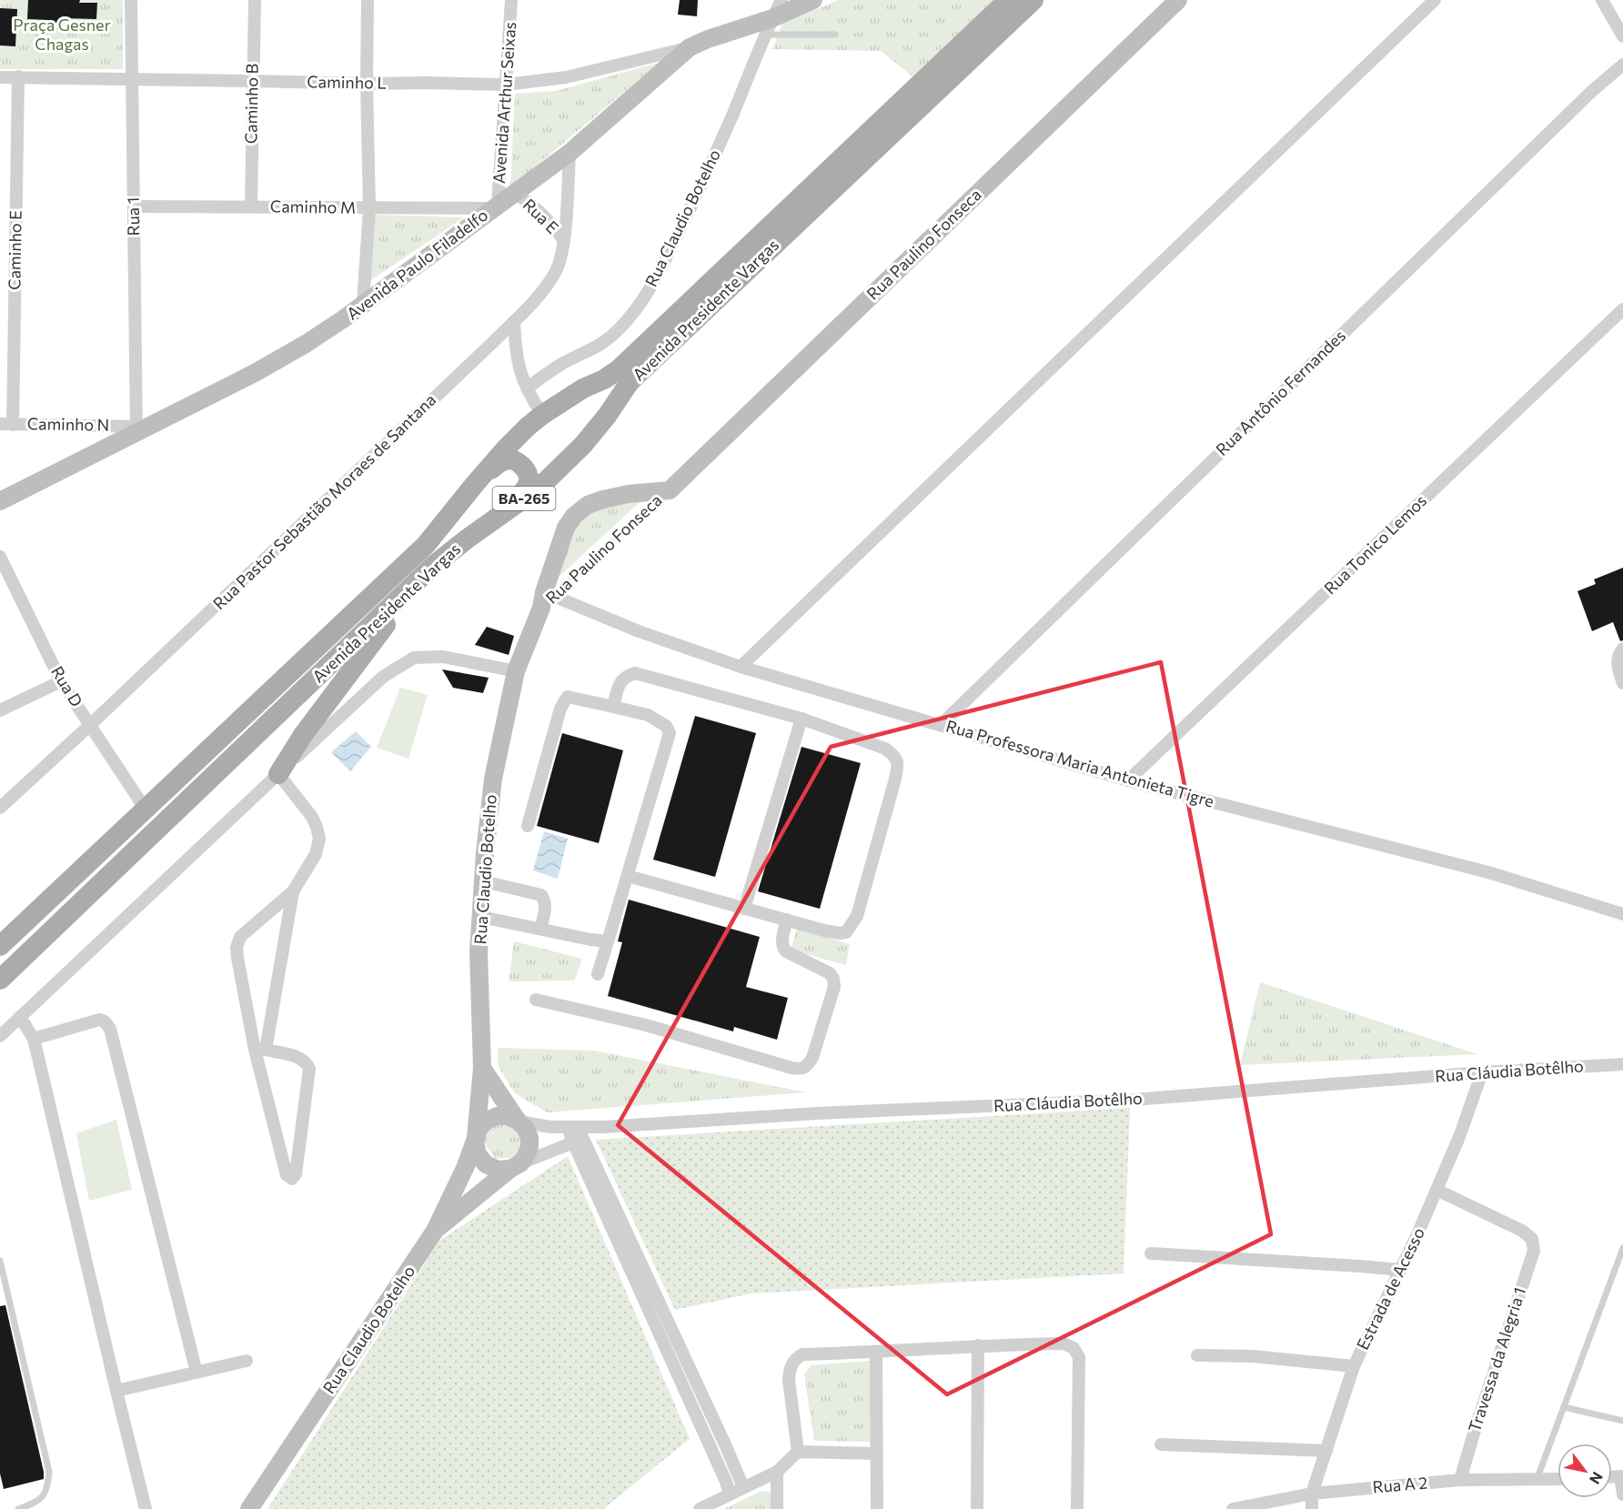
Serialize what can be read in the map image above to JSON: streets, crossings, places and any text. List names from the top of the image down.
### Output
{
  "streets": {
    "main road": ["Avenida Presidente Vargas", "BA-265"],
    "street": [
      "Caminho L",
      "Avenida Arthur Seixas",
      "Caminho B",
      "Caminho M",
      "Rua 1",
      "Rua E",
      "Rua Claudio Botelho",
      "Rua Paulino Fonseca",
      "Caminho E",
      "Avenida Paulo Filadelfo",
      "Rua Antônio Fernandes",
      "Caminho N",
      "Rua Pastor Sebastião Moraes de Santana",
      "Rua Tonico Lemos",
      "Rua D",
      "Rua Professora Maria Antonieta Tigre",
      "Rua Cláudia Botêlho",
      "Estrada de Acesso",
      "Travessa da Alegria 1",
      "Rua A 2"
    ]
  },
  "crossings": [
    ["Caminho L", "Avenida Arthur Seixas"],
    ["Caminho L", "Caminho B"],
    ["Caminho L", "Rua 1"],
    ["Caminho L", "Caminho E"],
    ["Caminho L", "Avenida Paulo Filadelfo"],
    ["Avenida Arthur Seixas", "Caminho M"],
    ["Avenida Arthur Seixas", "Avenida Paulo Filadelfo"],
    ["Caminho B", "Caminho M"],
    ["Caminho M", "Rua 1"],
    ["Caminho M", "Avenida Paulo Filadelfo"],
    ["Rua 1", "Avenida Paulo Filadelfo"],
    ["Rua 1", "Caminho N"],
    ["Rua E", "Avenida Paulo Filadelfo"],
    ["Rua E", "Rua Pastor Sebastião Moraes de Santana"],
    ["Rua Claudio Botelho", "Rua Paulino Fonseca"],
    ["Rua Claudio Botelho", "Avenida Paulo Filadelfo"],
    ["Rua Claudio Botelho", "Rua Professora Maria Antonieta Tigre"],
    ["Rua Claudio Botelho", "Rua Cláudia Botêlho"],
    ["Rua Paulino Fonseca", "Rua Professora Maria Antonieta Tigre"],
    ["Caminho E", "Caminho N"],
    ["Avenida Paulo Filadelfo", "Caminho N"],
    ["Avenida Paulo Filadelfo", "Rua Pastor Sebastião Moraes de Santana"],
    ["Avenida Presidente Vargas", "Rua D"],
    ["Rua Antônio Fernandes", "Rua Professora Maria Antonieta Tigre"],
    ["Rua Pastor Sebastião Moraes de Santana", "Rua D"],
    ["Rua Tonico Lemos", "Rua Professora Maria Antonieta Tigre"],
    ["Rua Cláudia Botêlho", "Estrada de Acesso"],
    ["Estrada de Acesso", "Travessa da Alegria 1"],
    ["Estrada de Acesso", "Rua A 2"],
    ["Travessa da Alegria 1", "Rua A 2"]
  ],
  "parks": ["Praça Gesner Chagas"],
  "north": "bottom right"
}
